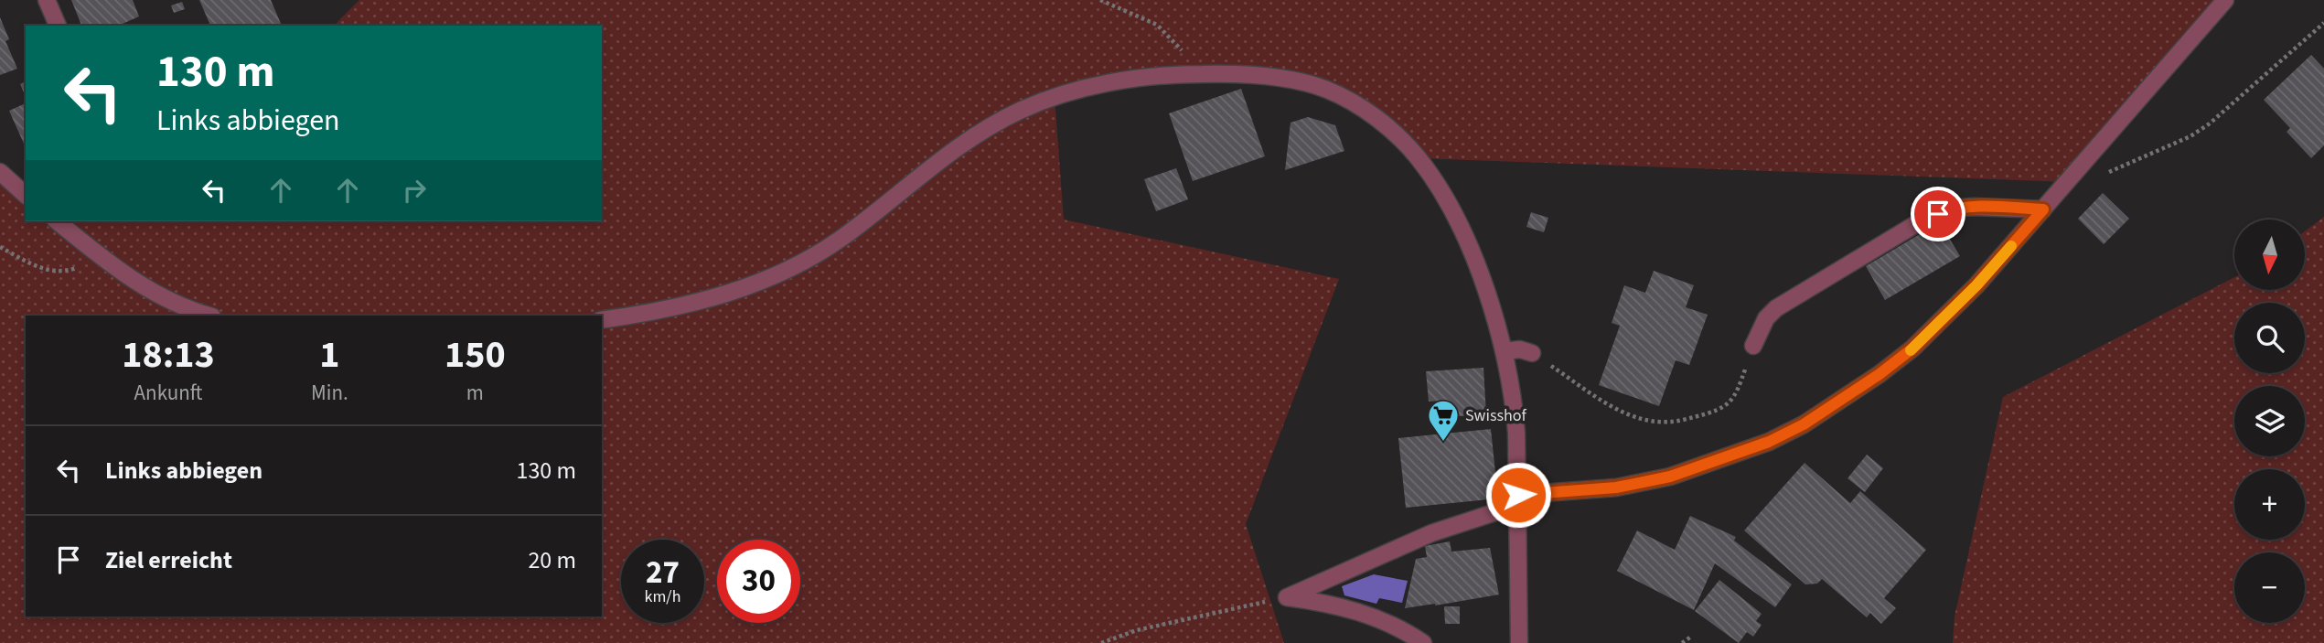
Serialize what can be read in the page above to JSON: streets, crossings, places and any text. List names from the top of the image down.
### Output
{
  "places": {
    "supermarket": ["Swisshof"]
  },
  "north": "bottom",
  "page": {
    "turn": ["130 m", "Links abbiegen"],
    "map_buttons": ["+", "−"],
    "eta": [
      "18:13",
      "Ankunft",
      "1",
      "Min.",
      "150",
      "m"
    ],
    "list": [
      {
        "name": "Links abbiegen",
        "value": "130 m"
      },
      {
        "name": "Ziel erreicht",
        "value": "20 m"
      }
    ],
    "speed": "27 km/h",
    "limit": "30"
  }
}
